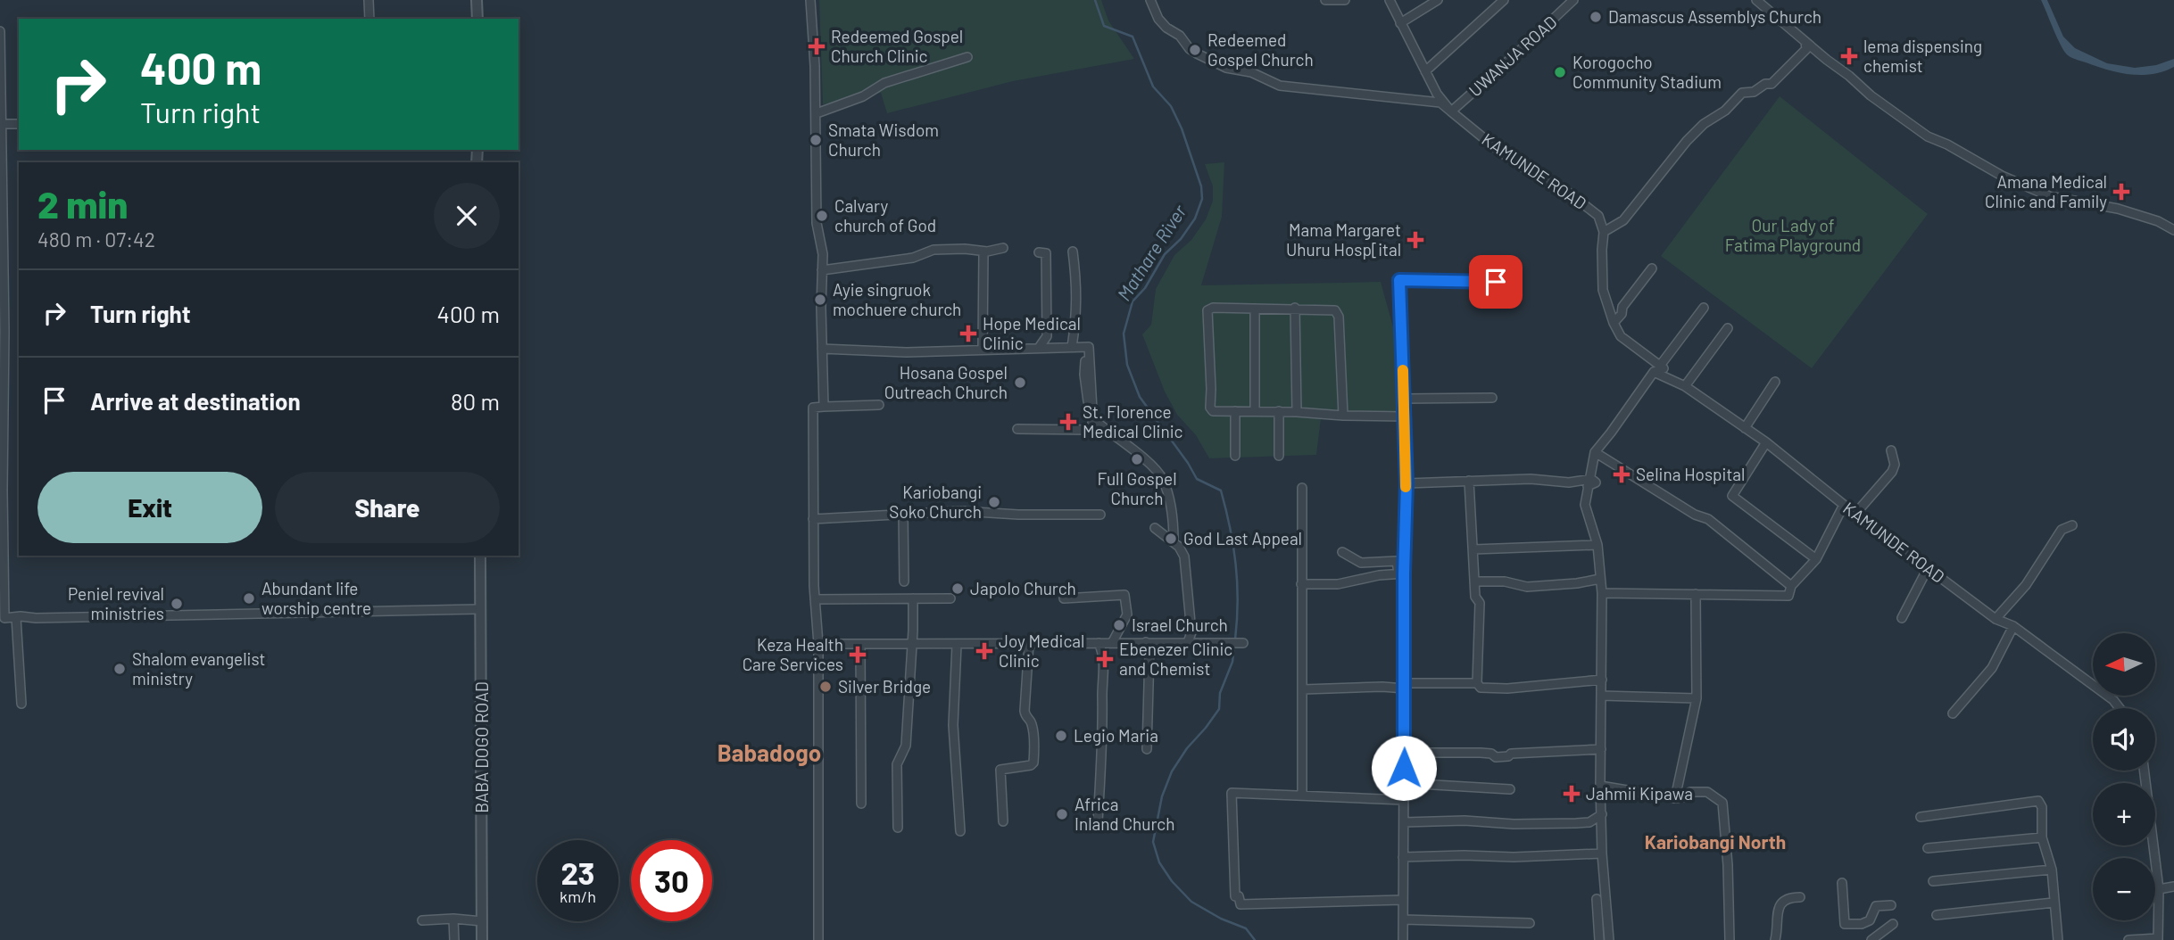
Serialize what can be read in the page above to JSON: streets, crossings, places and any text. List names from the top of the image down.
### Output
{
  "streets": {
    "street": ["UWANJA ROAD", "KAMUNDE ROAD", "BABA DOGO ROAD"]
  },
  "crossings": [
    ["UWANJA ROAD", "KAMUNDE ROAD"]
  ],
  "districts": ["Babadogo", "Kariobangi North"],
  "water": ["Mathare River"],
  "parks": ["Our Lady of Fatima Playground"],
  "places": {
    "other": [
      "Damascus Assemblys Church",
      "Redeemed Gospel Church",
      "Korogocho Community Stadium",
      "Smata Wisdom Church",
      "Calvary church of God",
      "Ayie singruok mochuere church",
      "Hosana Gospel Outreach Church",
      "Full Gospel Church",
      "Kariobangi Soko Church",
      "God Last Appeal",
      "Japolo Church",
      "Abundant life worship centre",
      "Peniel revival ministries",
      "Israel Church",
      "Shalom evangelist ministry",
      "Silver Bridge",
      "Legio Maria",
      "Africa Inland Church"
    ],
    "health": [
      "Redeemed Gospel Church Clinic",
      "lema dispensing chemist",
      "Amana Medical Clinic and Family",
      "Mama Margaret Uhuru Hosp[ital",
      "Hope Medical Clinic",
      "St. Florence Medical Clinic",
      "Selina Hospital",
      "Joy Medical Clinic",
      "Keza Health Care Services",
      "Ebenezer Clinic and Chemist",
      "Jahmii Kipawa"
    ]
  },
  "north": "left",
  "page": {
    "turn": ["400 m", "Turn right"],
    "heading": ["2 min", "480 m · 07:42"],
    "list": [
      {
        "name": "Turn right",
        "value": "400 m"
      },
      {
        "name": "Arrive at destination",
        "value": "80 m"
      }
    ],
    "buttons": ["Exit", "Share"],
    "map_buttons": ["+", "−"],
    "speed": "23 km/h",
    "limit": "30"
  }
}
